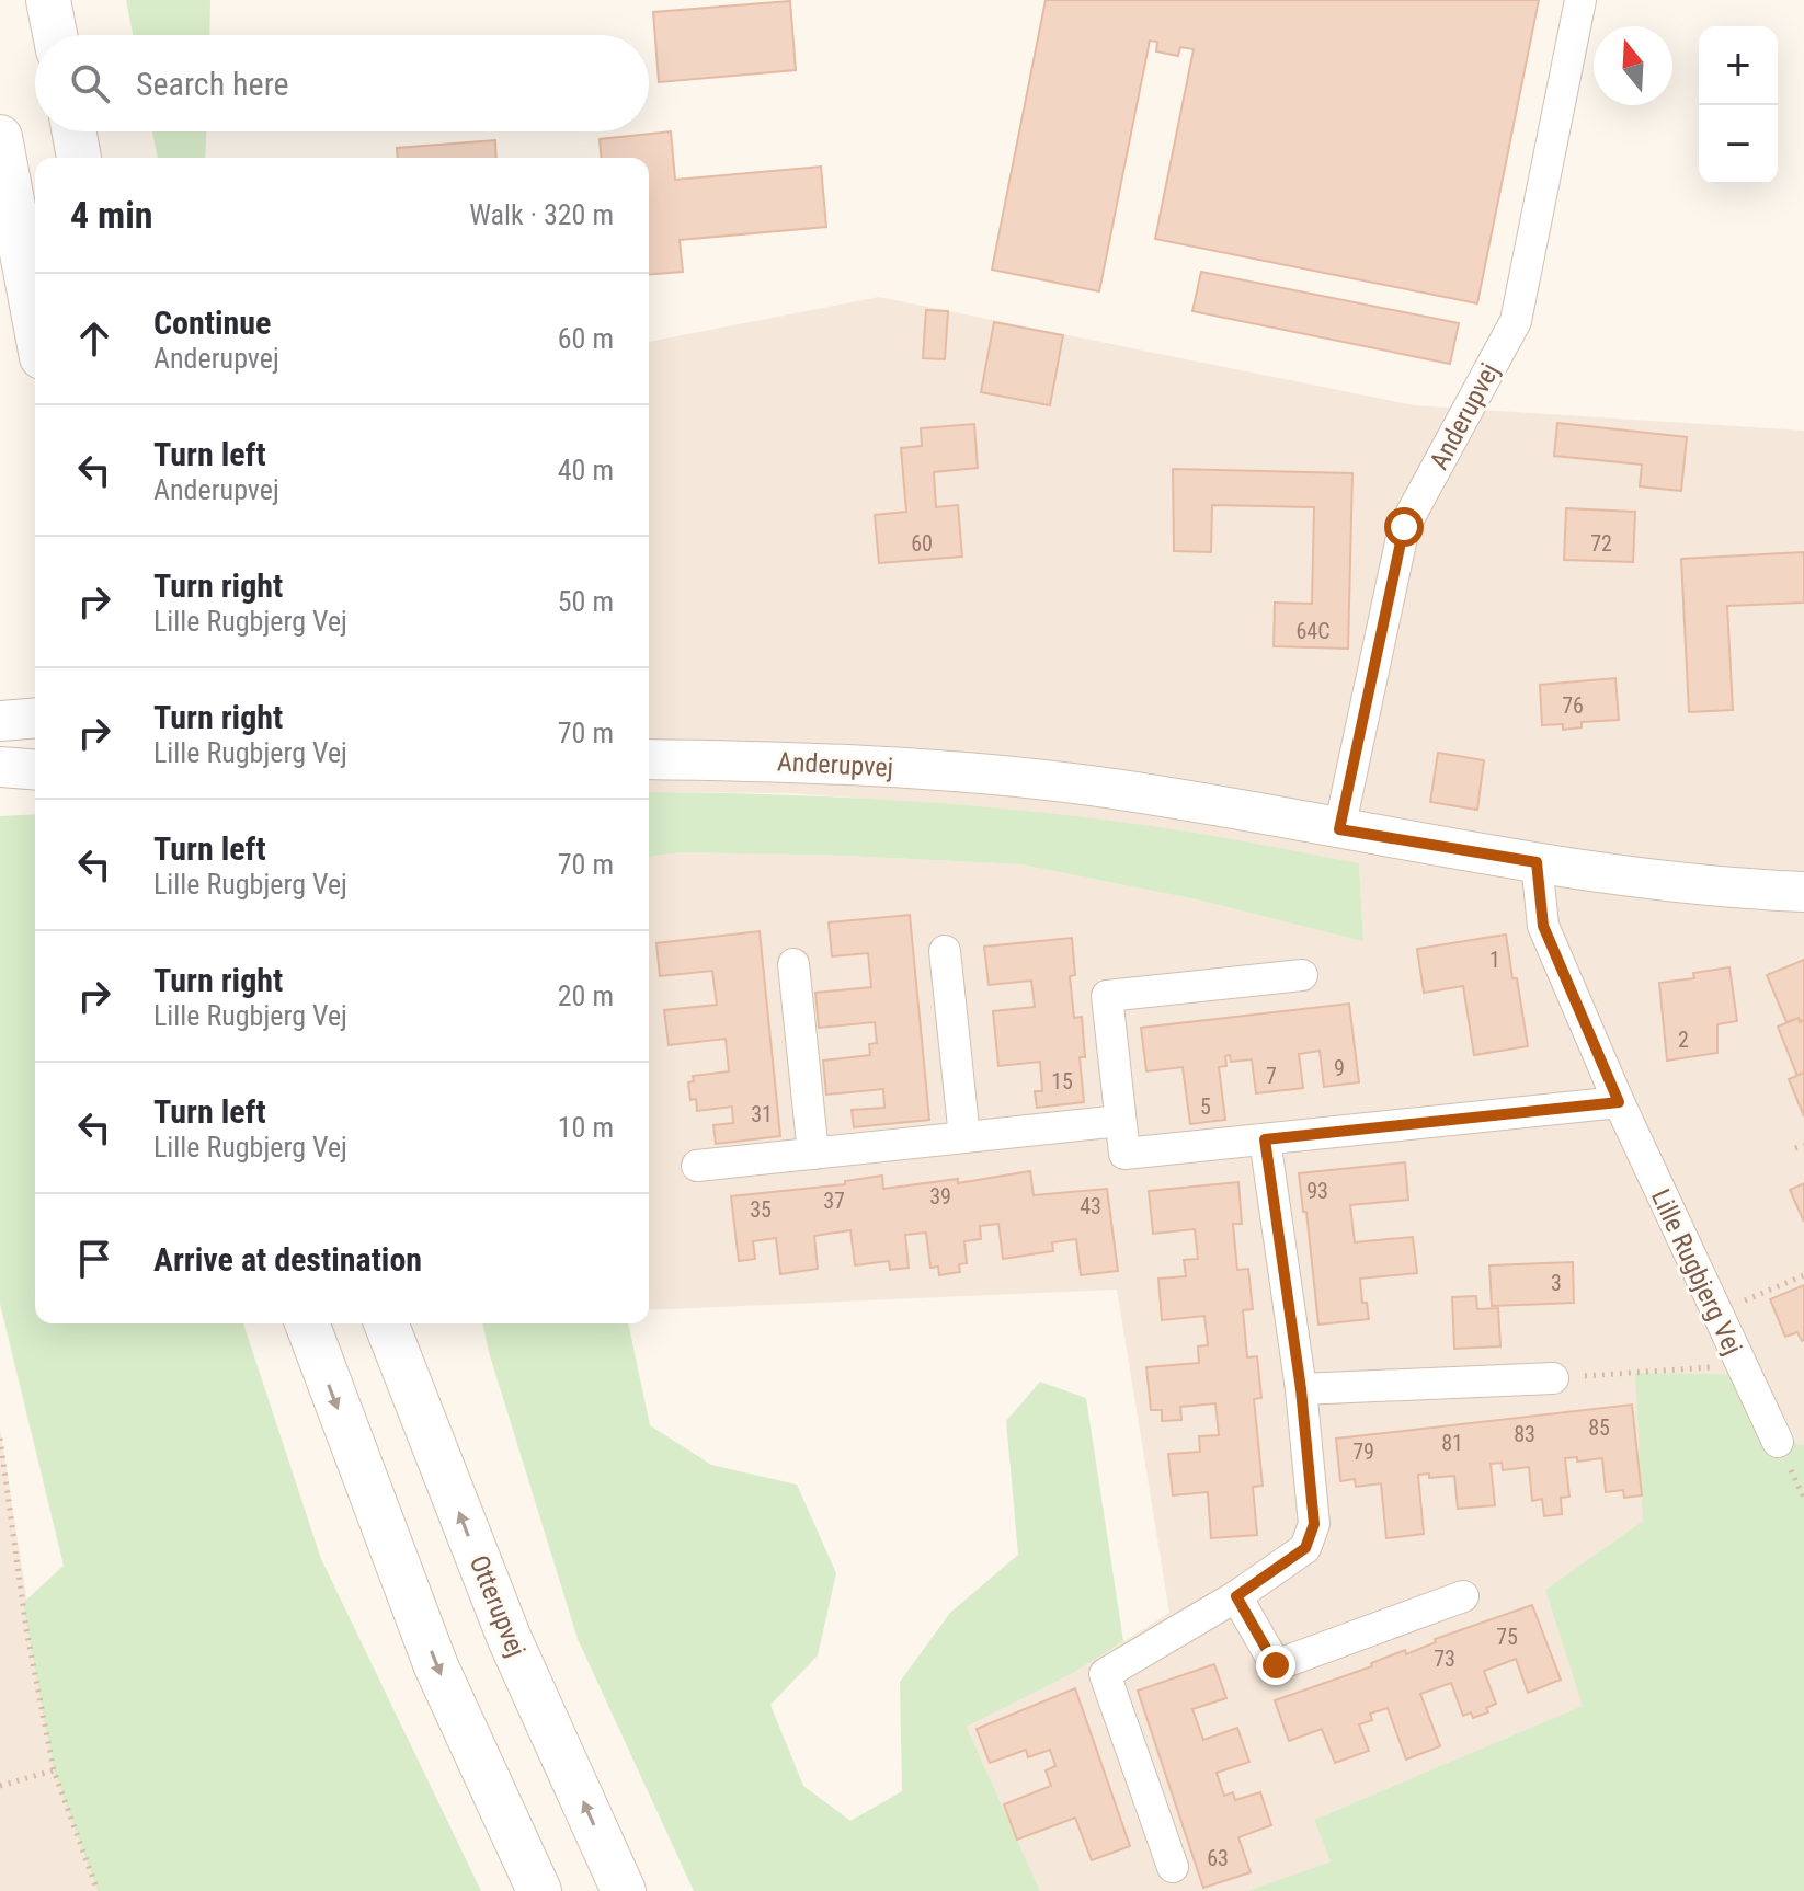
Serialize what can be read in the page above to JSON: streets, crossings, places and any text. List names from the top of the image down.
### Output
{
  "streets": {
    "main road": ["Otterupvej"],
    "street": ["Anderupvej", "Lille Rugbjerg Vej"]
  },
  "crossings": [
    ["Anderupvej", "Lille Rugbjerg Vej"]
  ],
  "house_numbers": [
    "60",
    "72",
    "64C",
    "76",
    "1",
    "2",
    "9",
    "7",
    "15",
    "5",
    "31",
    "93",
    "39",
    "37",
    "43",
    "35",
    "3",
    "85",
    "83",
    "81",
    "79",
    "75",
    "73",
    "63"
  ],
  "north": "top",
  "page": {
    "map_buttons": ["+", "−"],
    "search": "Search here",
    "heading": ["4 min", "Walk · 320 m"],
    "list": [
      ["Continue", "Anderupvej", "60 m"],
      ["Turn left", "Anderupvej", "40 m"],
      ["Turn right", "Lille Rugbjerg Vej", "50 m"],
      ["Turn right", "Lille Rugbjerg Vej", "70 m"],
      ["Turn left", "Lille Rugbjerg Vej", "70 m"],
      ["Turn right", "Lille Rugbjerg Vej", "20 m"],
      ["Turn left", "Lille Rugbjerg Vej", "10 m"],
      "Arrive at destination"
    ]
  }
}
